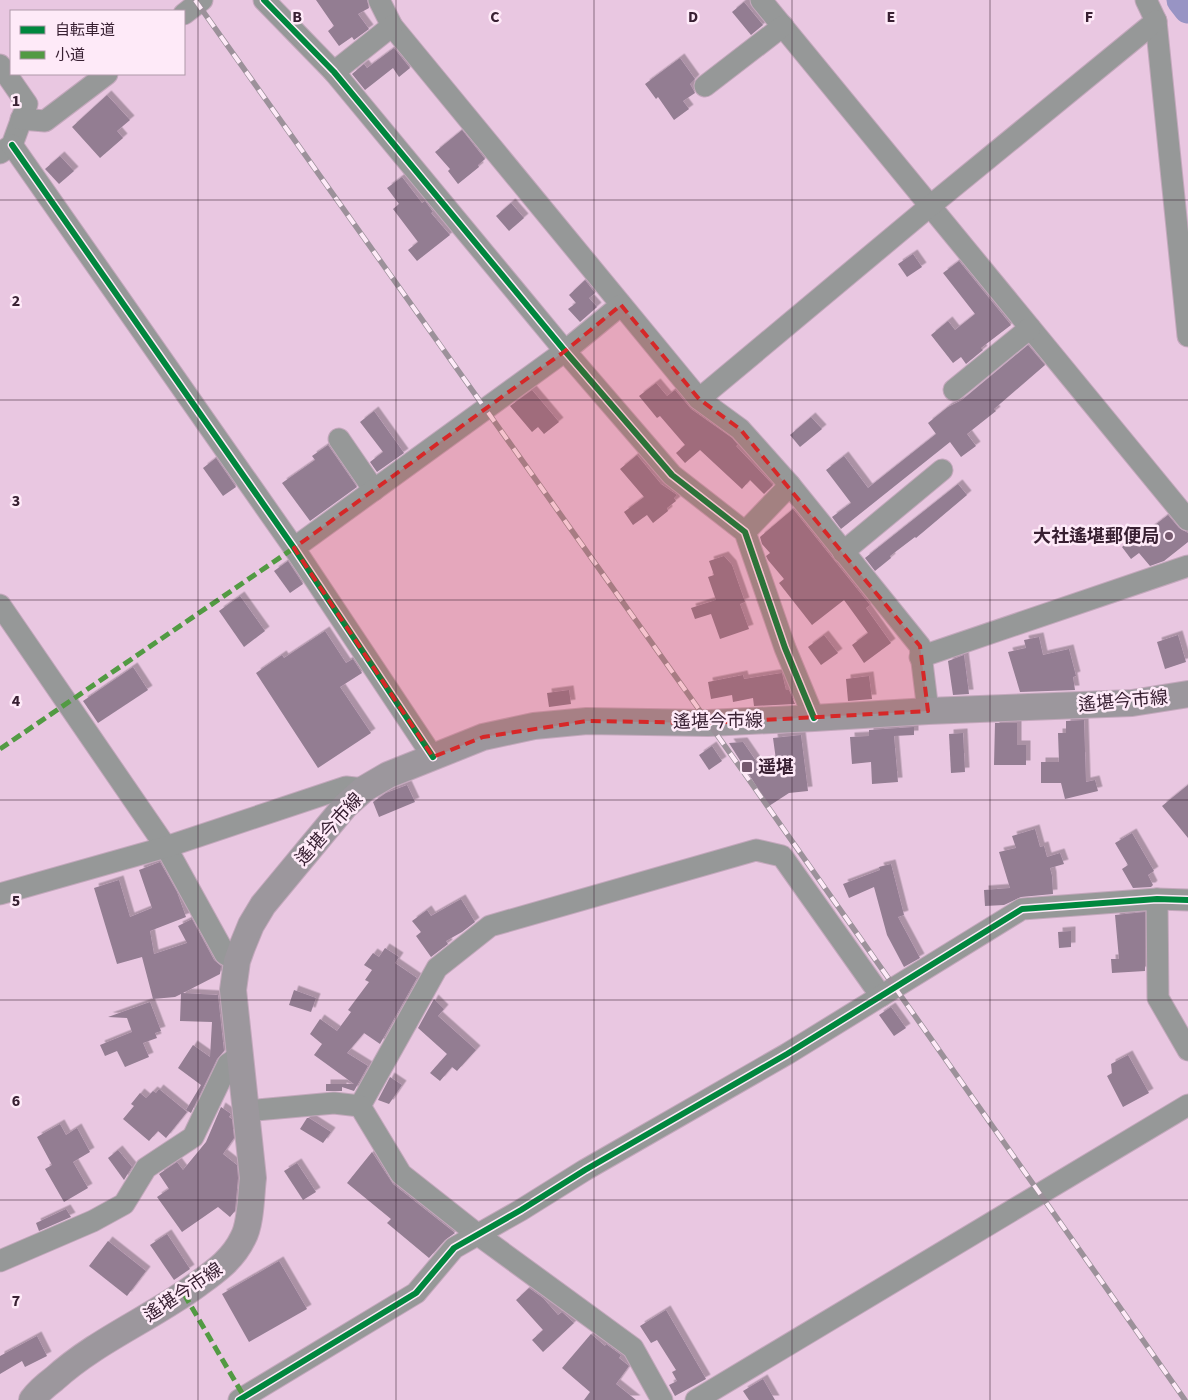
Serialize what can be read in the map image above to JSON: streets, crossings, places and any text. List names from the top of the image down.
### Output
{
  "streets": {
    "main road": ["遙堪今市線"]
  },
  "places": {
    "other": ["大社遙堪郵便局"],
    "transit": ["遥堪"]
  },
  "legend": ["自転車道", "小道"],
  "grid": {
    "columns": [
      "B",
      "C",
      "D",
      "E",
      "F"
    ],
    "rows": [
      "1",
      "2",
      "3",
      "4",
      "5",
      "6",
      "7"
    ]
  }
}
